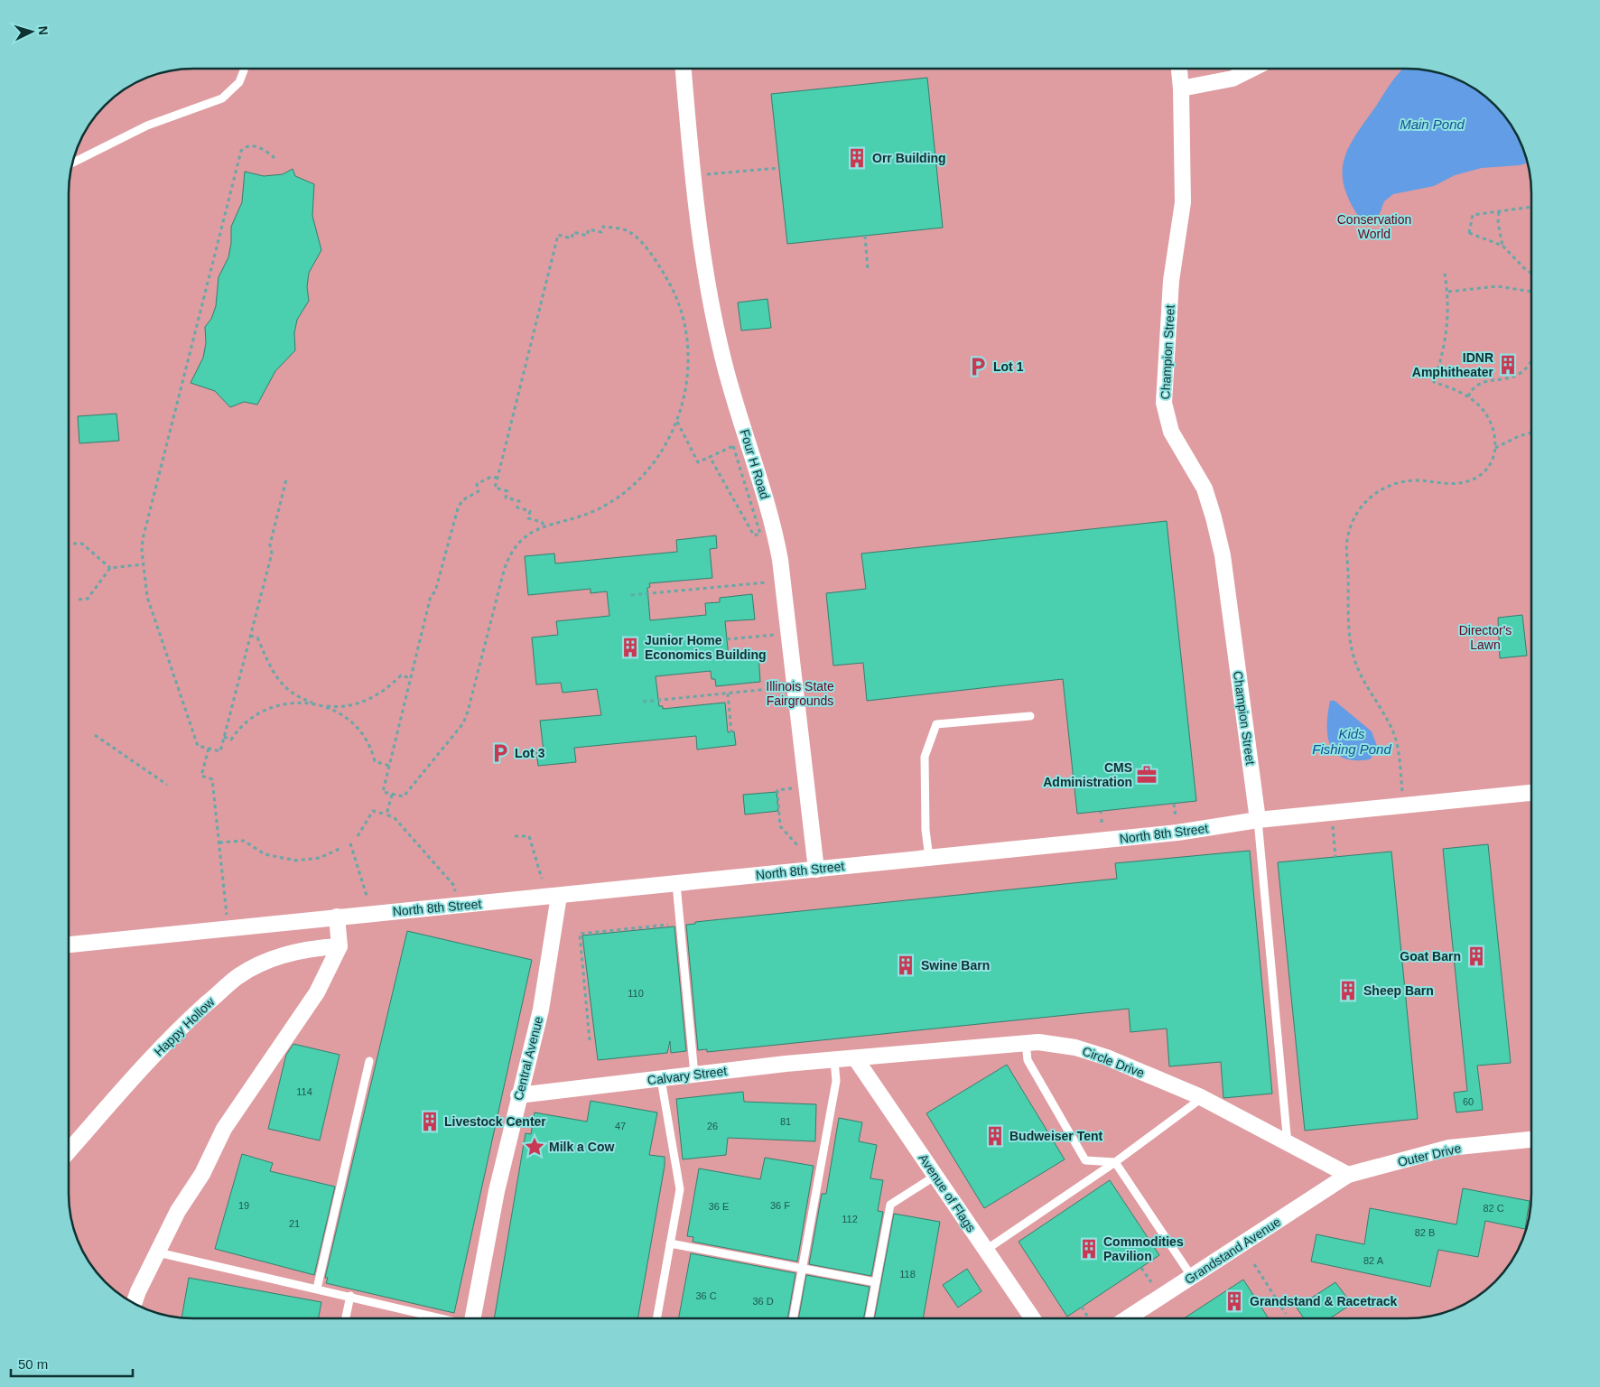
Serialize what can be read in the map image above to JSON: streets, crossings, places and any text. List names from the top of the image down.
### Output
{
  "streets": {
    "street": [
      "Champion Street",
      "Four H Road",
      "North 8th Street",
      "Happy Hollow",
      "Central Avenue",
      "Circle Drive",
      "Calvary Street",
      "Outer Drive",
      "Avenue of Flags",
      "Grandstand Avenue"
    ]
  },
  "crossings": [
    ["Champion Street", "North 8th Street"],
    ["Four H Road", "North 8th Street"],
    ["North 8th Street", "Central Avenue"],
    ["Central Avenue", "Calvary Street"],
    ["Circle Drive", "Calvary Street"],
    ["Circle Drive", "Outer Drive"],
    ["Circle Drive", "Avenue of Flags"],
    ["Circle Drive", "Grandstand Avenue"],
    ["Calvary Street", "Avenue of Flags"],
    ["Outer Drive", "Grandstand Avenue"]
  ],
  "water": ["Main Pond", "Kids Fishing Pond"],
  "parks": ["Conservation World", "Director's Lawn", "Illinois State Fairgrounds"],
  "places": {
    "building": [
      "Orr Building",
      "IDNR Amphitheater",
      "Junior Home Economics Building",
      "Goat Barn",
      "Swine Barn",
      "Sheep Barn",
      "Livestock Center",
      "Budweiser Tent",
      "Commodities Pavilion",
      "Grandstand & Racetrack"
    ],
    "parking": ["Lot 1", "Lot 3"],
    "office": ["CMS Administration"],
    "place": ["Milk a Cow"]
  },
  "house_numbers": [
    "110",
    "114",
    "60",
    "81",
    "47",
    "26",
    "19",
    "36 F",
    "36 E",
    "82 C",
    "112",
    "21",
    "82 B",
    "82 A",
    "118",
    "36 C",
    "36 D"
  ],
  "scale_bar": "50 m",
  "north": "right"
}
